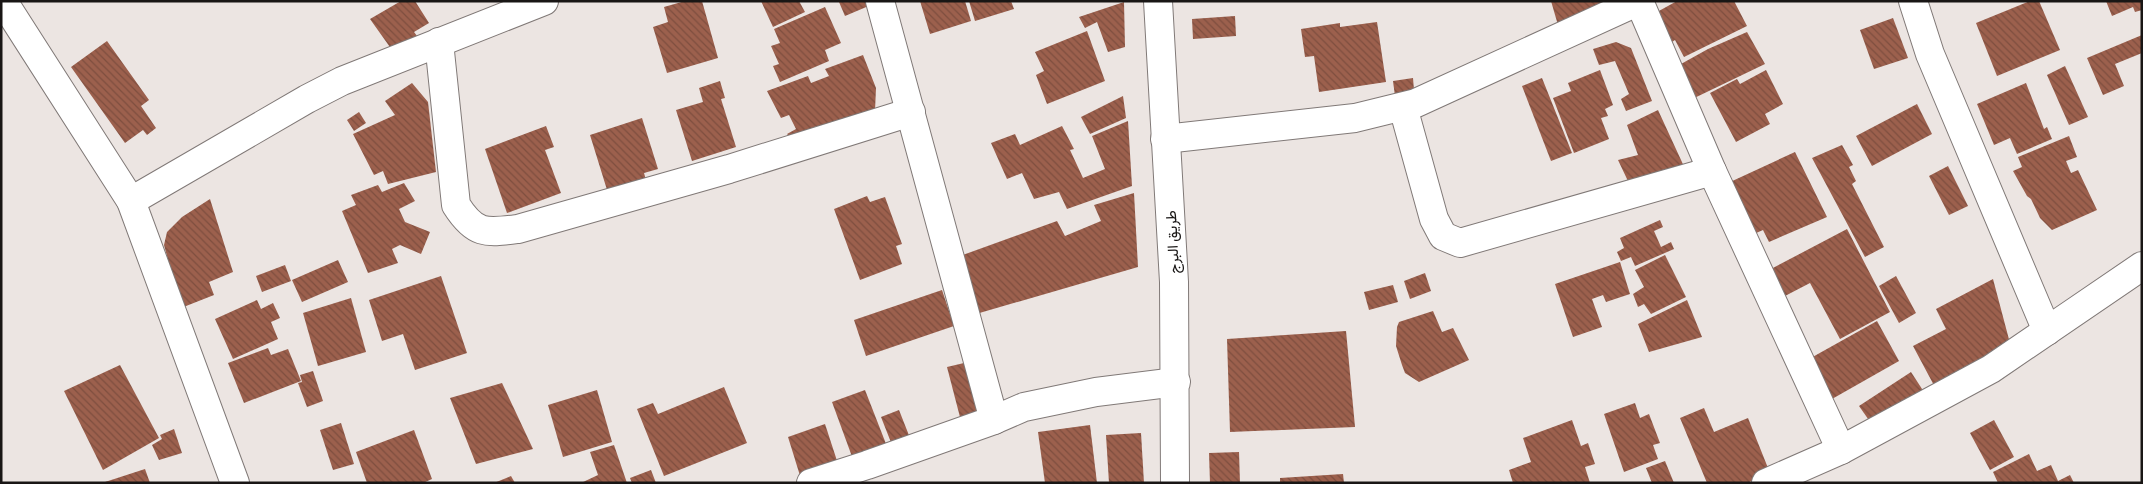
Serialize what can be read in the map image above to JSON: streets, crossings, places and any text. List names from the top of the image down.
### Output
{
  "streets": {
    "street": ["طريق البرج"]
  }
}
